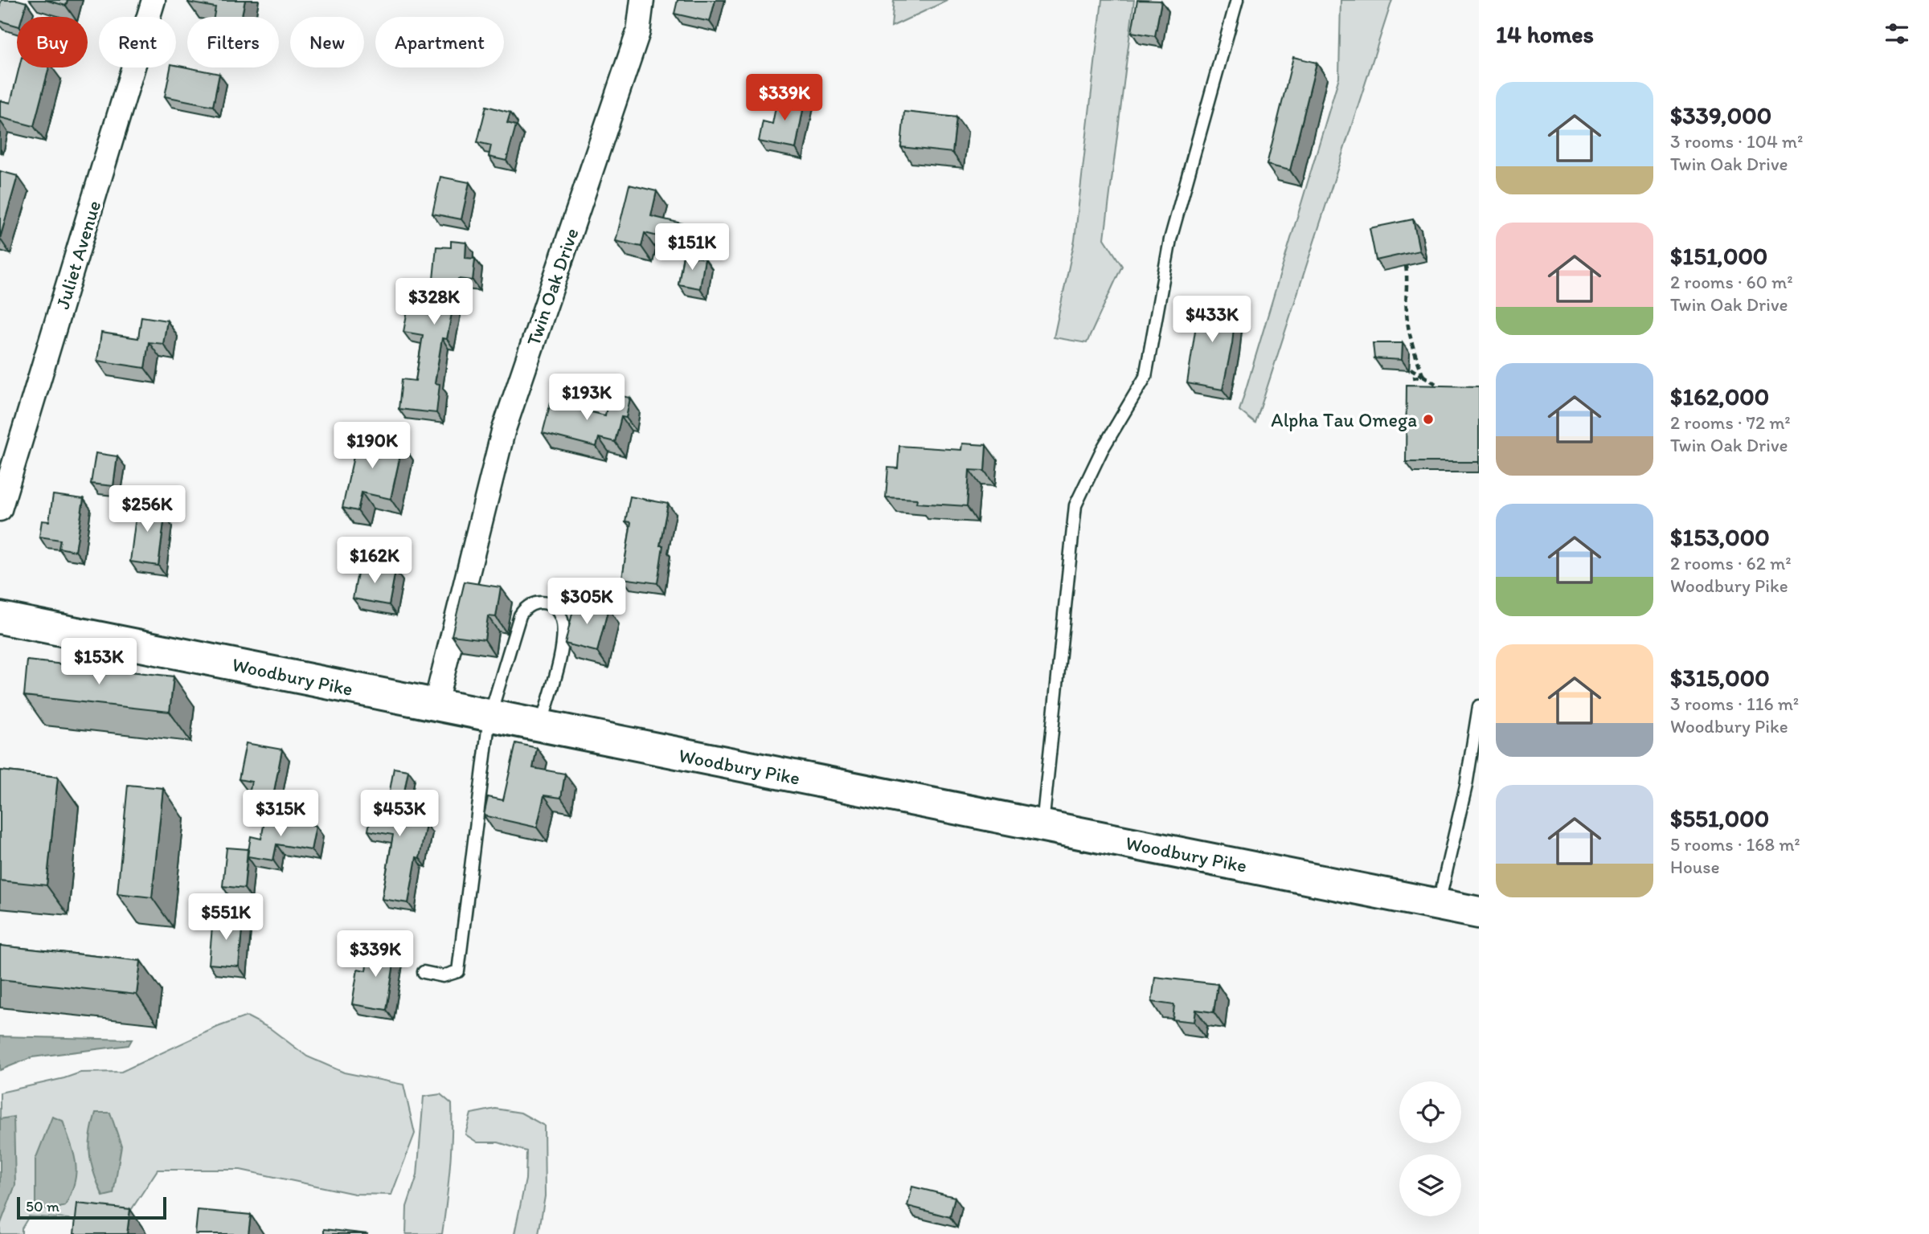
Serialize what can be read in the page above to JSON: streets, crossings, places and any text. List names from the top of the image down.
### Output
{
  "streets": {
    "street": ["Juliet Avenue", "Twin Oak Drive", "Woodbury Pike"]
  },
  "crossings": [
    ["Twin Oak Drive", "Woodbury Pike"]
  ],
  "places": ["Alpha Tau Omega"],
  "scale_bar": "50 m",
  "page": {
    "heading": "14 homes",
    "chip": [
      "Buy",
      "Rent",
      "Filters",
      "New",
      "Apartment"
    ],
    "list": [
      {
        "name": "$339,000",
        "note": "3 rooms · 104 m² · Twin Oak Drive"
      },
      {
        "name": "$151,000",
        "note": "2 rooms · 60 m² · Twin Oak Drive"
      },
      {
        "name": "$162,000",
        "note": "2 rooms · 72 m² · Twin Oak Drive"
      },
      {
        "name": "$153,000",
        "note": "2 rooms · 62 m² · Woodbury Pike"
      },
      {
        "name": "$315,000",
        "note": "3 rooms · 116 m² · Woodbury Pike"
      },
      {
        "name": "$551,000",
        "note": "5 rooms · 168 m² · House"
      }
    ],
    "price": [
      "$339K",
      "$151K",
      "$328K",
      "$433K",
      "$193K",
      "$190K",
      "$256K",
      "$162K",
      "$305K",
      "$153K",
      "$315K",
      "$453K",
      "$551K",
      "$339K"
    ],
    "scale": "50 m"
  }
}
